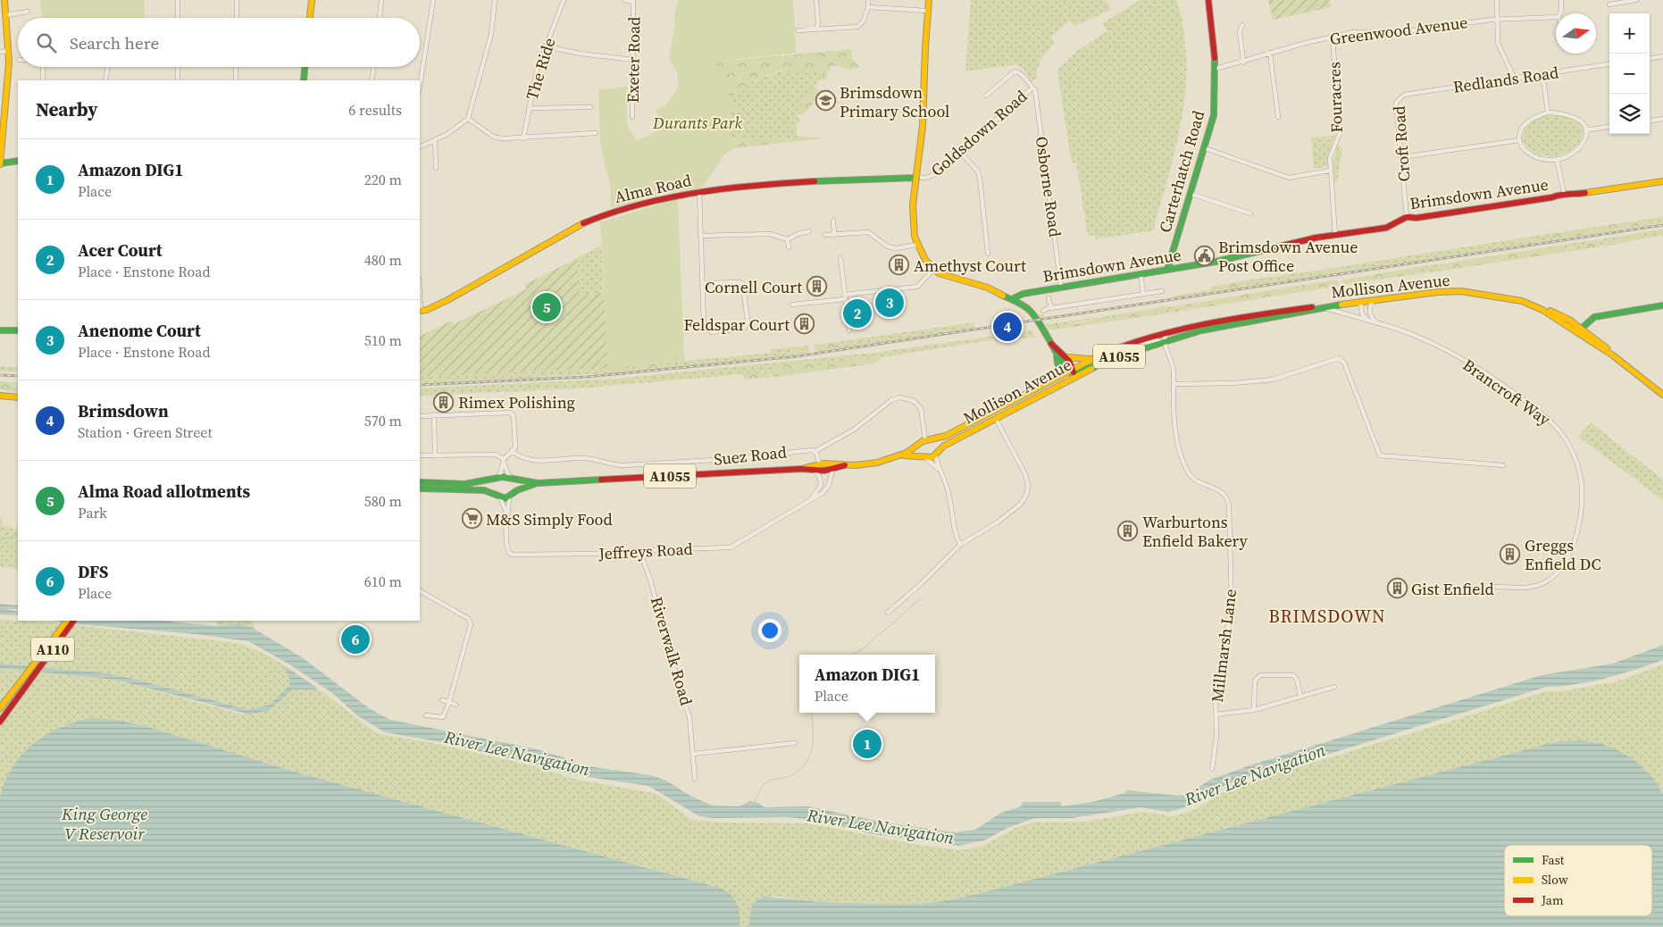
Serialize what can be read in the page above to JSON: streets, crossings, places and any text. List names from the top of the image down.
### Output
{
  "streets": {
    "street": [
      "Greenwood Avenue",
      "Exeter Road",
      "The Ride",
      "Redlands Road",
      "Fouracres",
      "Goldsdown Road",
      "Croft Road",
      "Carterhatch Road",
      "Osborne Road",
      "Alma Road",
      "Brimsdown Avenue",
      "Mollison Avenue",
      "A1055",
      "Brancroft Way",
      "Suez Road",
      "Jeffreys Road",
      "Millmarsh Lane",
      "A110",
      "Riverwalk Road"
    ]
  },
  "crossings": [
    ["Greenwood Avenue", "Fouracres"],
    ["Greenwood Avenue", "Carterhatch Road"],
    ["Redlands Road", "Croft Road"],
    ["Fouracres", "Brimsdown Avenue"],
    ["Goldsdown Road", "Osborne Road"],
    ["Goldsdown Road", "Alma Road"],
    ["Croft Road", "Brimsdown Avenue"],
    ["Carterhatch Road", "Brimsdown Avenue"],
    ["Osborne Road", "Brimsdown Avenue"],
    ["Mollison Avenue", "Brancroft Way"],
    ["Mollison Avenue", "Jeffreys Road"],
    ["Mollison Avenue", "Millmarsh Lane"],
    ["Jeffreys Road", "Riverwalk Road"]
  ],
  "districts": ["BRIMSDOWN"],
  "water": ["River Lee Navigation", "King George V Reservoir"],
  "parks": ["Durants Park"],
  "places": {
    "school or university": ["Brimsdown Primary School"],
    "public building": ["Brimsdown Avenue Post Office"],
    "building": [
      "Amethyst Court",
      "Cornell Court",
      "Feldspar Court",
      "Rimex Polishing",
      "Warburtons Enfield Bakery",
      "Greggs Enfield DC",
      "Gist Enfield"
    ],
    "supermarket": ["M&S Simply Food"]
  },
  "legend": ["Fast", "Slow", "Jam"],
  "north": "right",
  "page": {
    "map_buttons": ["+", "−"],
    "search": "Search here",
    "heading": ["Nearby", "6 results"],
    "list": [
      {
        "mark": "1",
        "name": "Amazon DIG1",
        "note": "Place",
        "value": "220 m"
      },
      {
        "mark": "2",
        "name": "Acer Court",
        "note": "Place · Enstone Road",
        "value": "480 m"
      },
      {
        "mark": "3",
        "name": "Anenome Court",
        "note": "Place · Enstone Road",
        "value": "510 m"
      },
      {
        "mark": "4",
        "name": "Brimsdown",
        "note": "Station · Green Street",
        "value": "570 m"
      },
      {
        "mark": "5",
        "name": "Alma Road allotments",
        "note": "Park",
        "value": "580 m"
      },
      {
        "mark": "6",
        "name": "DFS",
        "note": "Place",
        "value": "610 m"
      }
    ],
    "pins": [
      "3",
      "5",
      "2",
      "4",
      "6",
      "1"
    ],
    "popup": ["Amazon DIG1", "Place"]
  }
}
